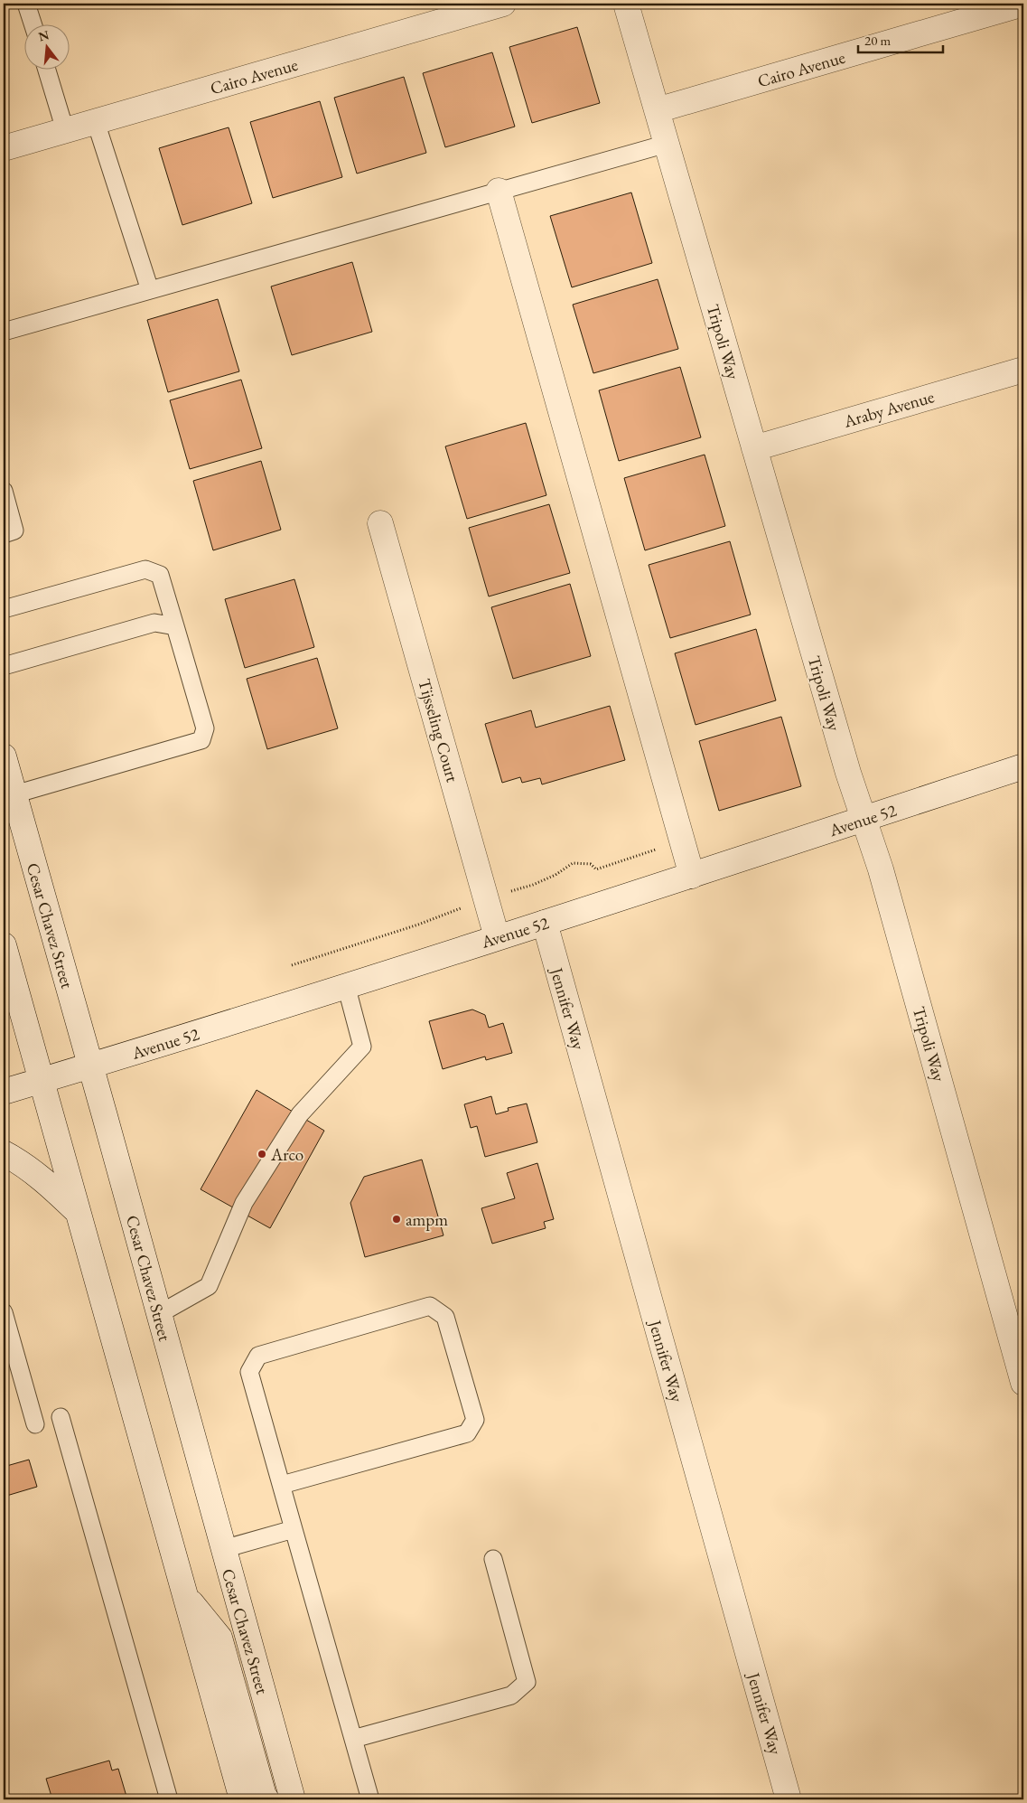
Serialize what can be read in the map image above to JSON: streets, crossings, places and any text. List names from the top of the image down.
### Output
{
  "streets": {
    "street": [
      "Cairo Avenue",
      "Tripoli Way",
      "Araby Avenue",
      "Tijsseling Court",
      "Avenue 52",
      "Cesar Chavez Street",
      "Jennifer Way"
    ]
  },
  "crossings": [
    ["Cairo Avenue", "Tripoli Way"],
    ["Tripoli Way", "Araby Avenue"],
    ["Tripoli Way", "Avenue 52"],
    ["Tijsseling Court", "Avenue 52"],
    ["Avenue 52", "Cesar Chavez Street"],
    ["Avenue 52", "Jennifer Way"]
  ],
  "places": ["Arco", "ampm"],
  "scale_bar": "20 m",
  "north": "top"
}
